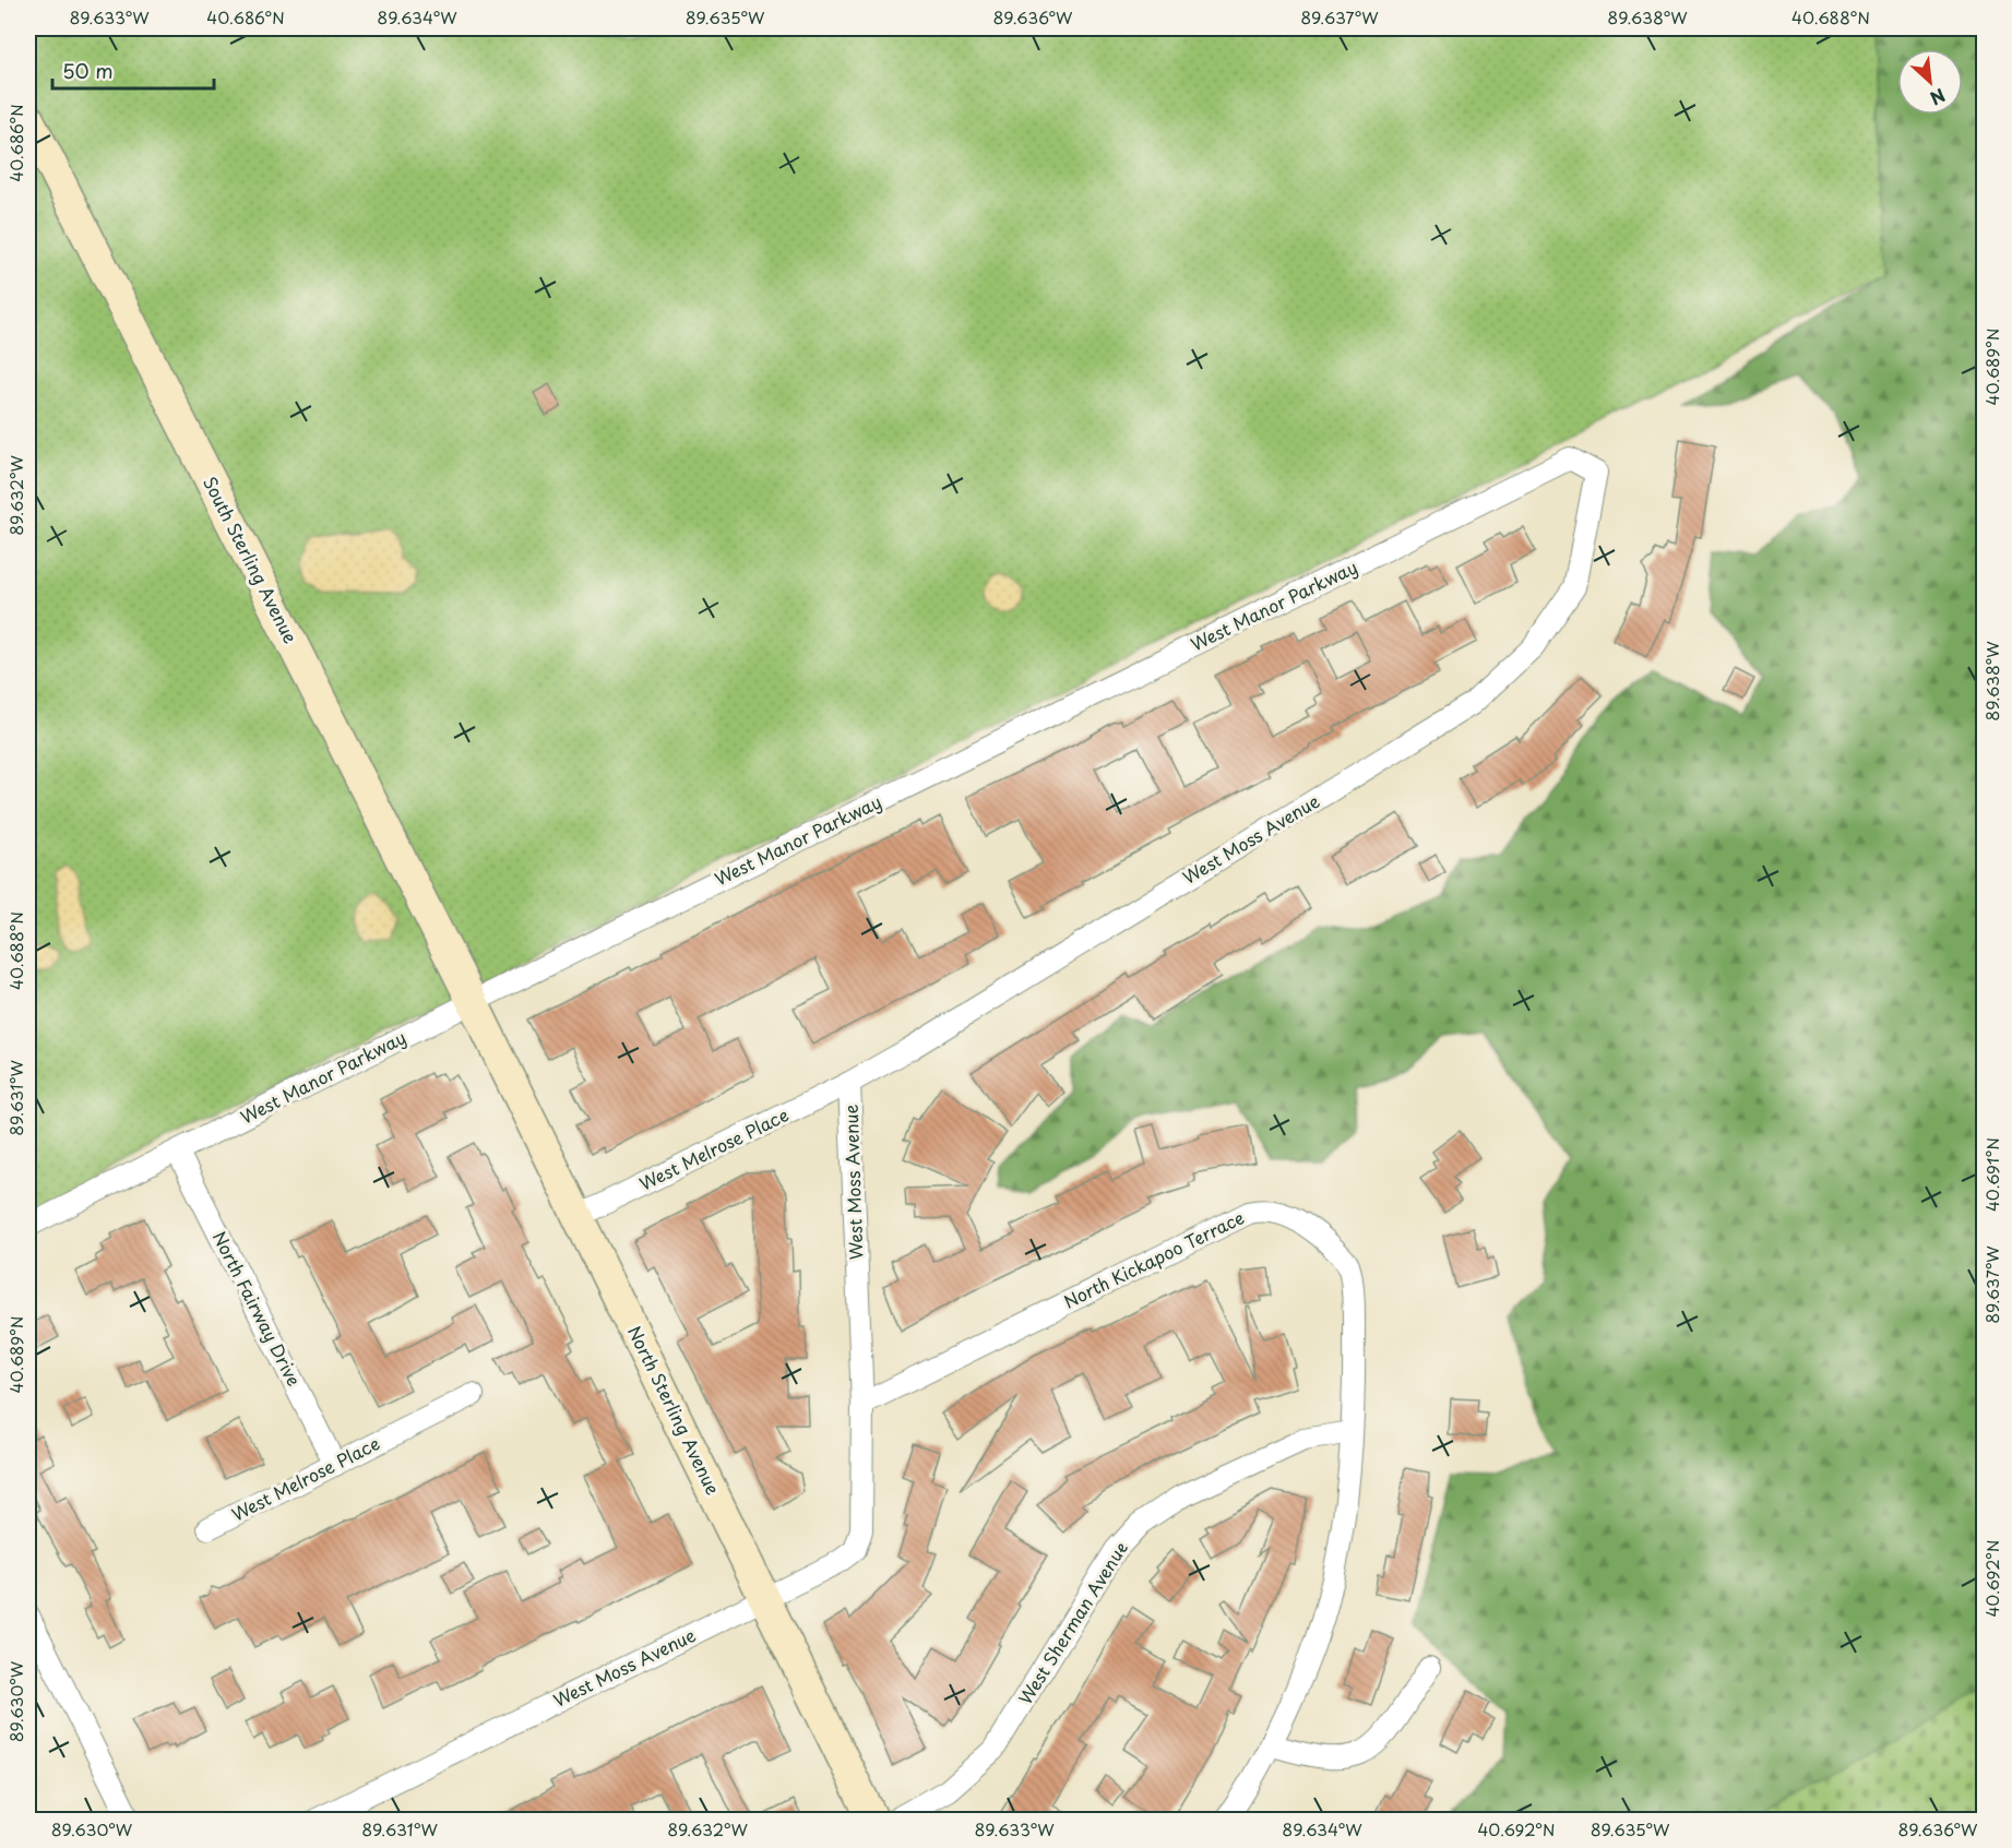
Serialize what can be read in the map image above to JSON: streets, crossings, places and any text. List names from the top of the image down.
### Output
{
  "streets": {
    "street": [
      "South Sterling Avenue",
      "West Manor Parkway",
      "West Moss Avenue",
      "West Melrose Place",
      "North Kickapoo Terrace",
      "North Fairway Drive",
      "North Sterling Avenue",
      "West Sherman Avenue"
    ]
  },
  "crossings": [
    ["South Sterling Avenue", "West Manor Parkway"],
    ["South Sterling Avenue", "North Sterling Avenue"],
    ["West Manor Parkway", "West Moss Avenue"],
    ["West Manor Parkway", "North Fairway Drive"],
    ["West Manor Parkway", "North Sterling Avenue"],
    ["West Moss Avenue", "West Melrose Place"],
    ["West Moss Avenue", "North Kickapoo Terrace"],
    ["West Moss Avenue", "North Sterling Avenue"],
    ["West Melrose Place", "North Fairway Drive"],
    ["West Melrose Place", "North Sterling Avenue"],
    ["North Kickapoo Terrace", "West Sherman Avenue"]
  ],
  "scale_bar": "50 m",
  "north": "bottom right",
  "coordinates": [
    "89.633°W",
    "40.686°N",
    "89.634°W",
    "89.635°W",
    "89.636°W",
    "89.637°W",
    "89.638°W",
    "40.688°N",
    "40.689°N",
    "89.632°W",
    "89.631°W",
    "40.691°N",
    "40.692°N",
    "89.630°W"
  ]
}
